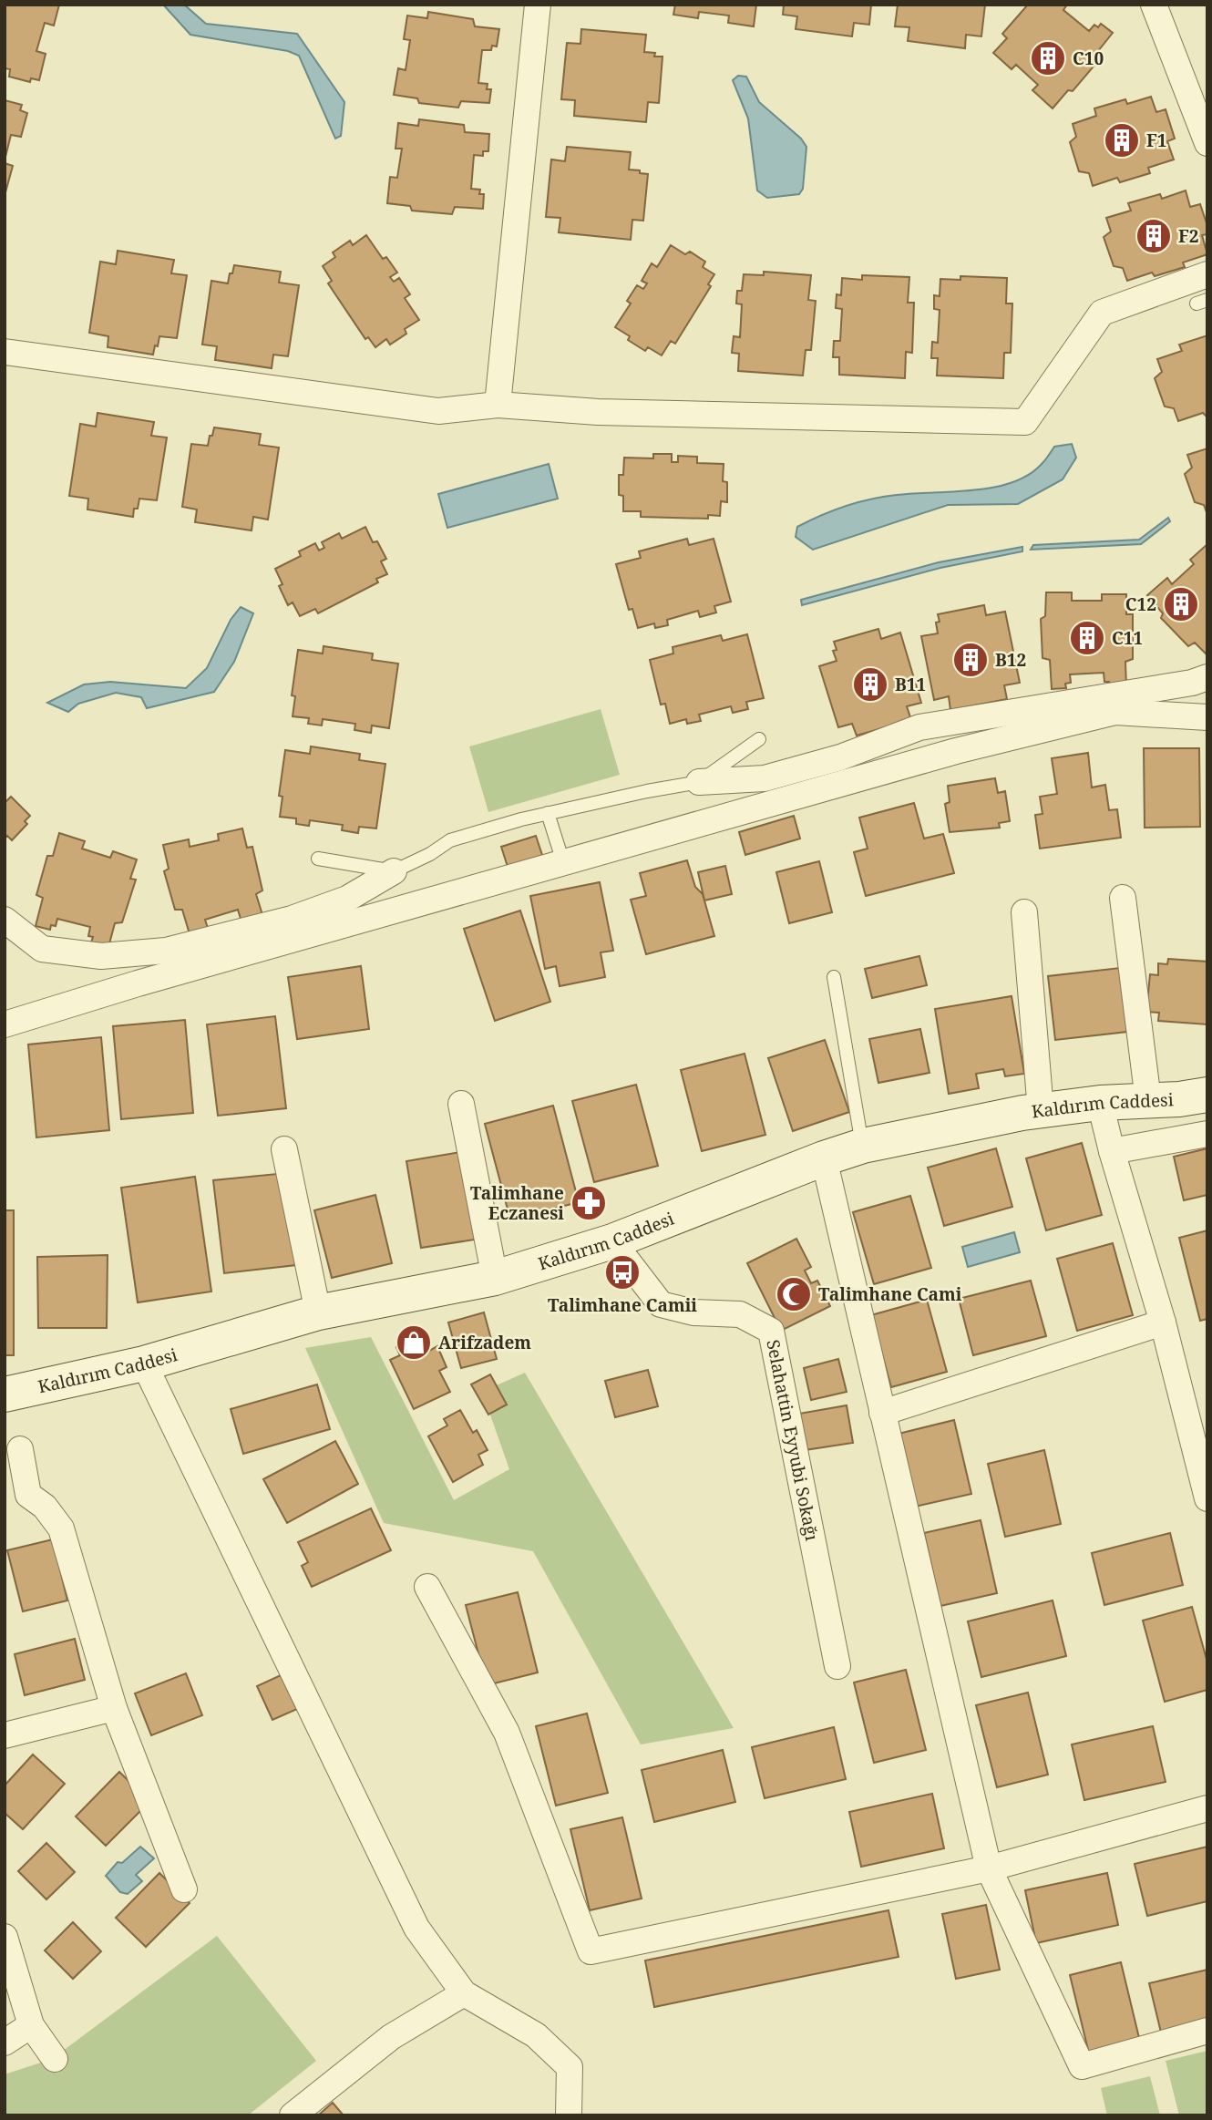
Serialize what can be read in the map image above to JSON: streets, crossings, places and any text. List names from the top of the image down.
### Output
{
  "streets": {
    "street": ["Kaldırım Caddesi", "Selahattin Eyyubi Sokağı"]
  },
  "crossings": [
    ["Kaldırım Caddesi", "Selahattin Eyyubi Sokağı"]
  ],
  "places": {
    "building": [
      "C10",
      "F1",
      "F2",
      "C12",
      "C11",
      "B12",
      "B11"
    ],
    "pharmacy": ["Talimhane Eczanesi"],
    "bus stop": ["Talimhane Camii"],
    "mosque": ["Talimhane Cami"],
    "shop": ["Arifzadem"]
  }
}
